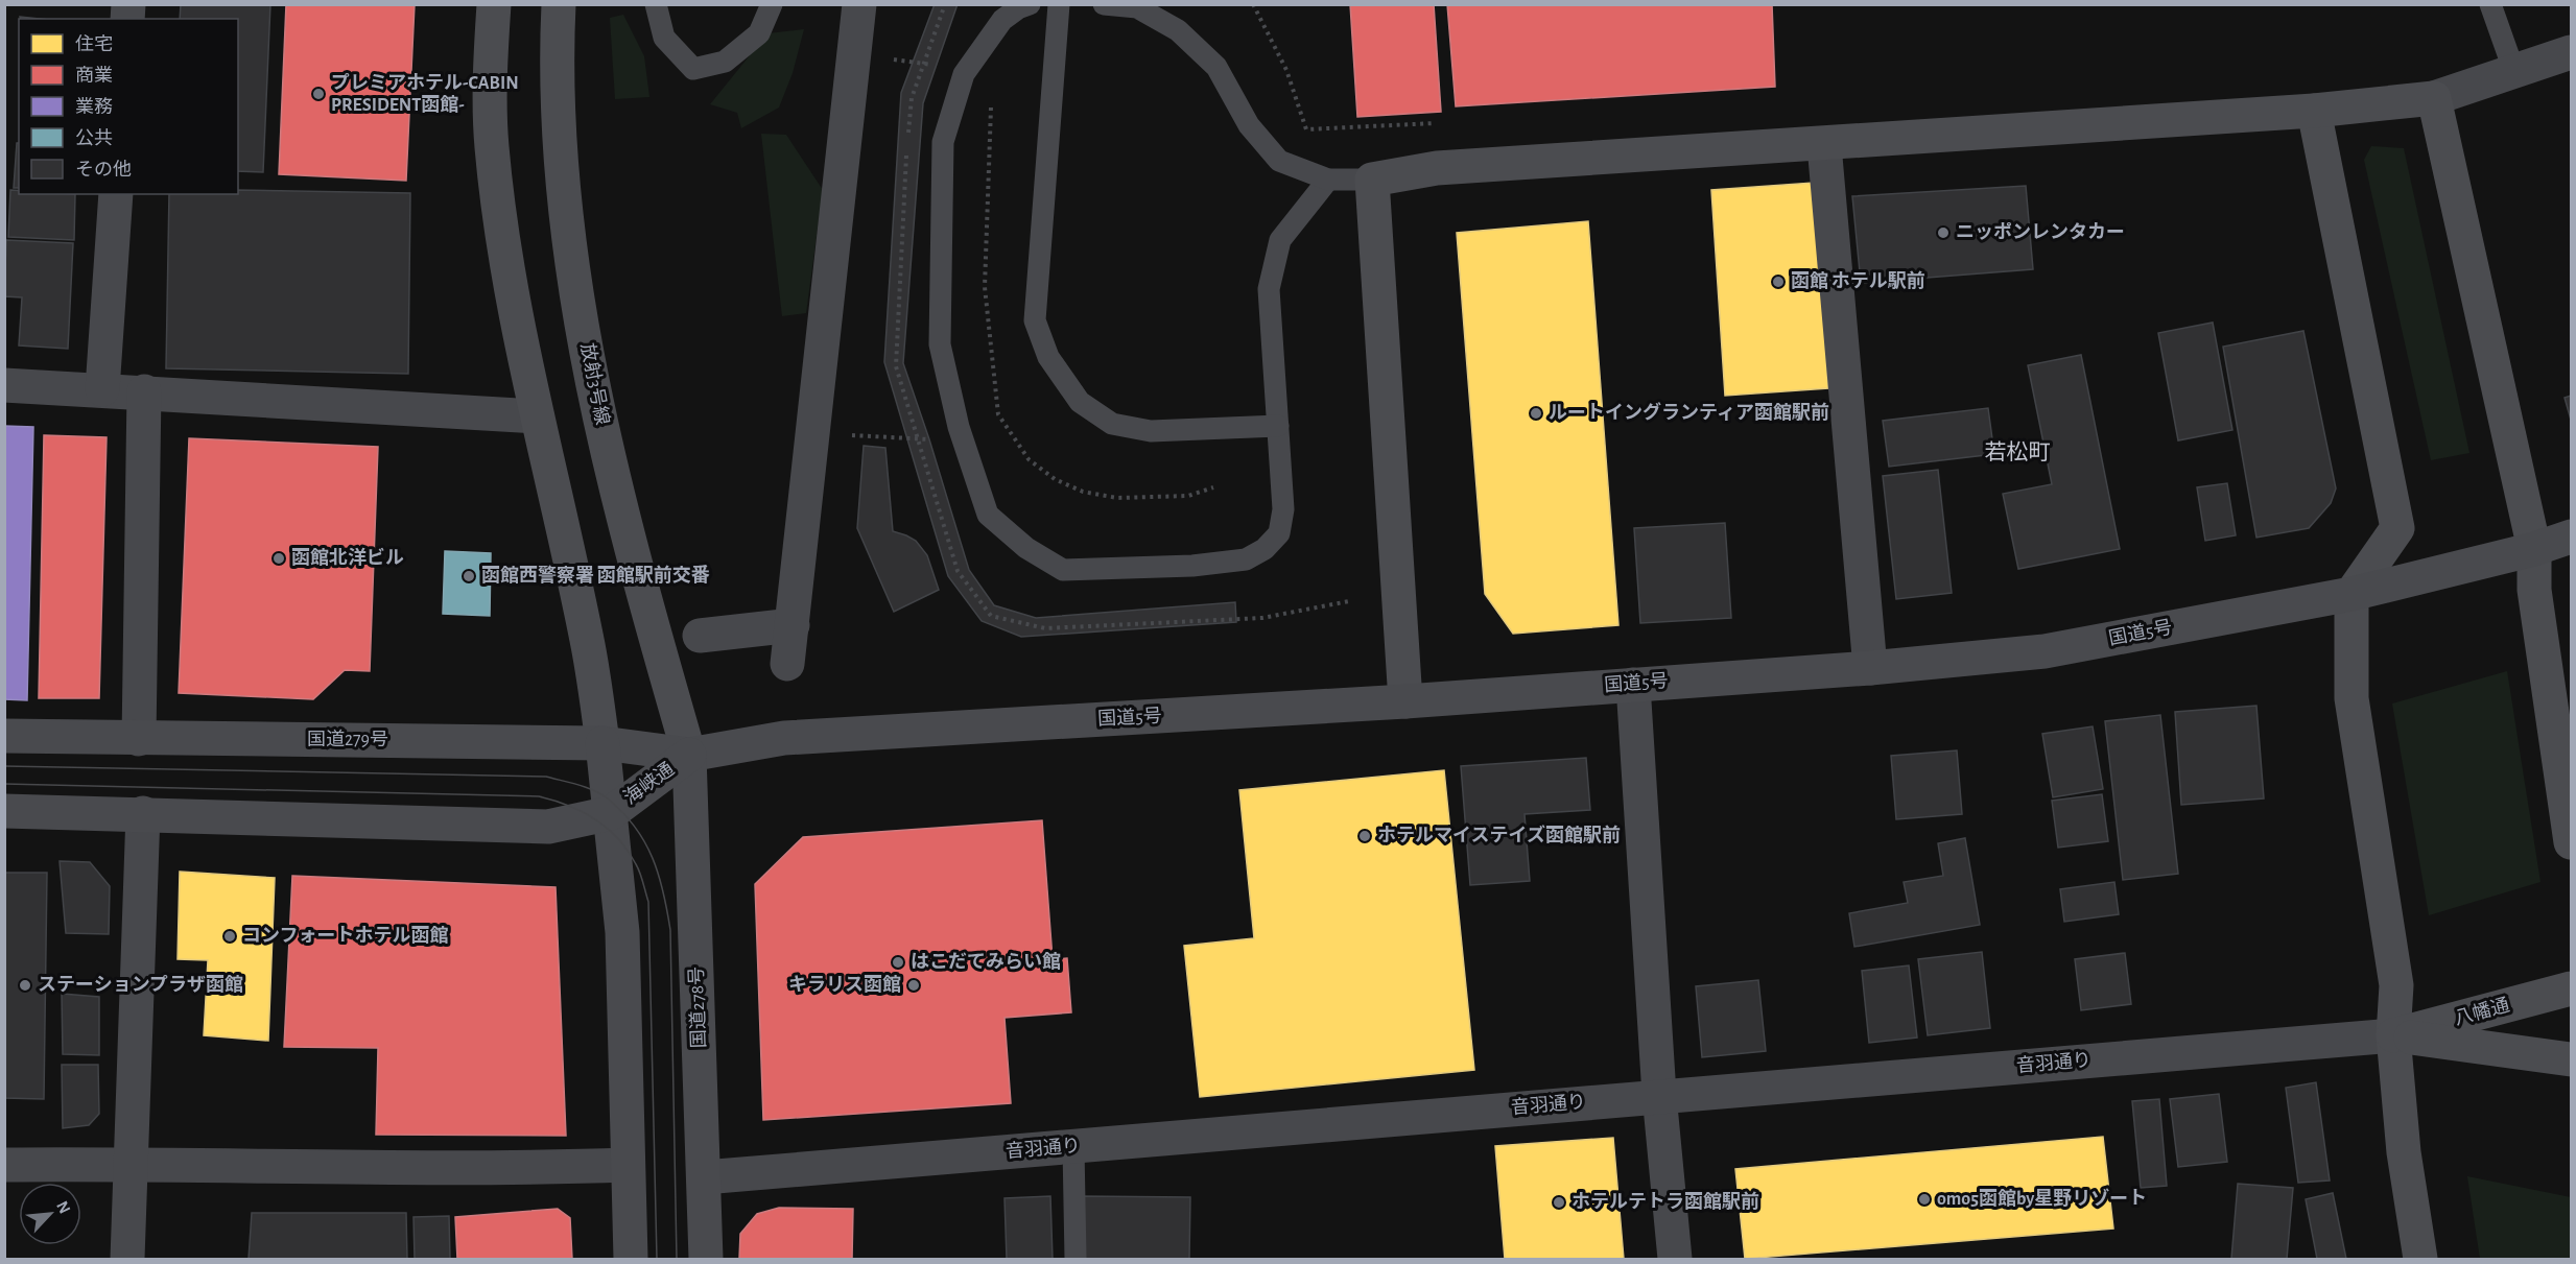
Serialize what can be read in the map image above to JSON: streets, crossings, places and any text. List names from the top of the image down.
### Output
{
  "streets": {
    "highway": [
      "国道5号",
      "国道279号",
      "海峡通",
      "国道278号"
    ],
    "street": ["放射3号線", "八幡通", "音羽通り"]
  },
  "crossings": [
    ["放射3号線", "国道5号"],
    ["放射3号線", "国道279号"],
    ["放射3号線", "海峡通"],
    ["放射3号線", "国道278号"],
    ["国道5号", "国道279号"],
    ["国道5号", "海峡通"],
    ["国道5号", "国道278号"],
    ["国道279号", "海峡通"],
    ["国道279号", "国道278号"],
    ["海峡通", "国道278号"],
    ["国道278号", "音羽通り"],
    ["八幡通", "音羽通り"]
  ],
  "districts": ["若松町"],
  "places": [
    "プレミアホテル-CABIN PRESIDENT函館-",
    "ニッポンレンタカー",
    "函館 ホテル駅前",
    "ルートイングランティア函館駅前",
    "函館北洋ビル",
    "函館西警察署 函館駅前交番",
    "ホテルマイステイズ函館駅前",
    "コンフォートホテル函館",
    "はこだてみらい館",
    "ステーションプラザ函館",
    "キラリス函館",
    "omo5函館by星野リゾート",
    "ホテルテトラ函館駅前"
  ],
  "legend": [
    "住宅",
    "商業",
    "業務",
    "公共",
    "その他"
  ],
  "north": "top right"
}
